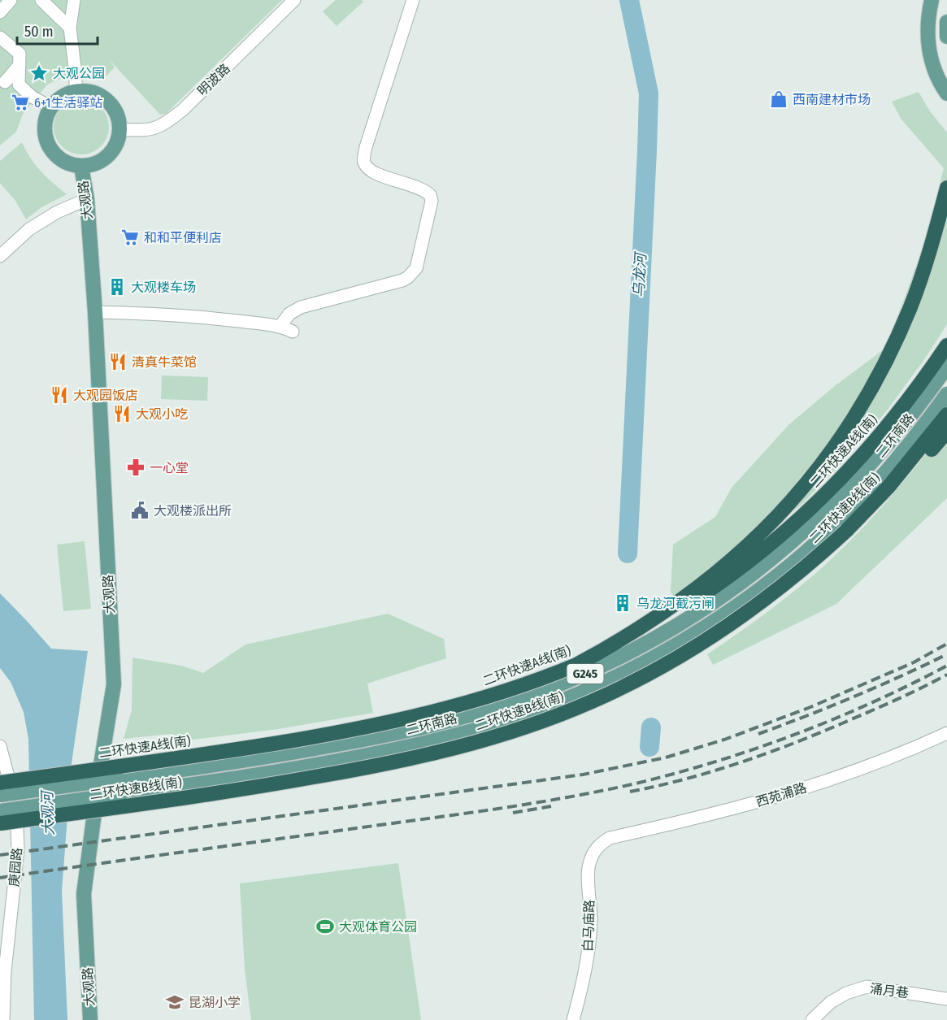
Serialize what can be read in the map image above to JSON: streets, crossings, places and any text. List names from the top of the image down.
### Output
{
  "streets": {
    "highway": ["二环快速A线(南)", "二环快速B线(南)"],
    "main road": ["大观路", "二环南路", "G245"],
    "street": [
      "明波路",
      "西苑浦路",
      "庚园路",
      "白马庙路",
      "涌月巷"
    ]
  },
  "crossings": [
    ["明波路", "大观路"],
    ["西苑浦路", "白马庙路"]
  ],
  "water": ["乌龙河", "大观河"],
  "places": {
    "place": ["大观公园"],
    "shop": ["西南建材市场"],
    "supermarket": ["6+1生活驿站", "和和平便利店"],
    "building": ["大观楼车场", "乌龙河截污闸"],
    "restaurant": ["清真牛菜馆", "大观园饭店", "大观小吃"],
    "pharmacy": ["一心堂"],
    "public building": ["大观楼派出所"],
    "sports": ["大观体育公园"],
    "school or university": ["昆湖小学"]
  },
  "scale_bar": "50 m"
}
